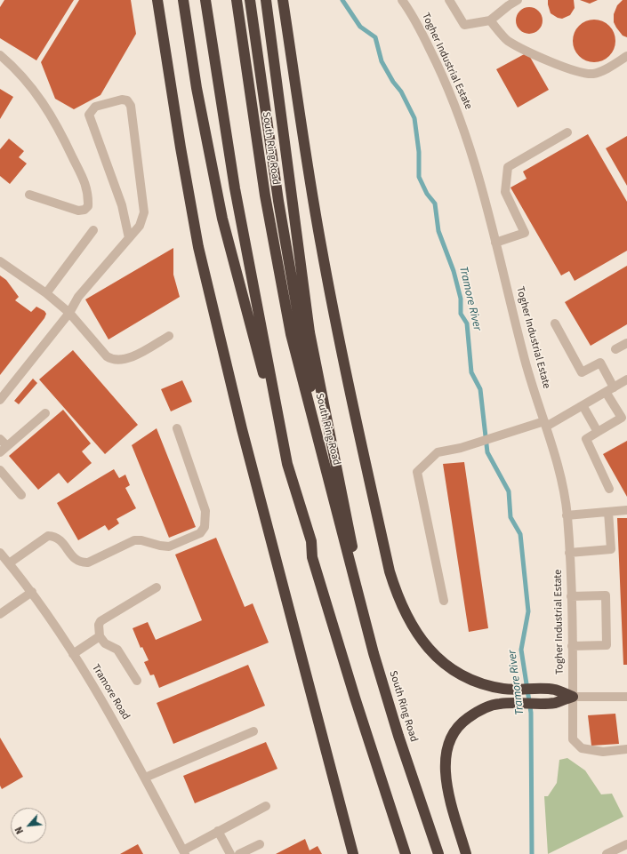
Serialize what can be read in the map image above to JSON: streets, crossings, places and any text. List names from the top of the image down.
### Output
{
  "streets": {
    "highway": ["South Ring Road"],
    "street": ["Togher Industrial Estate", "Tramore Road"]
  },
  "water": ["Tramore River"],
  "north": "bottom left"
}
